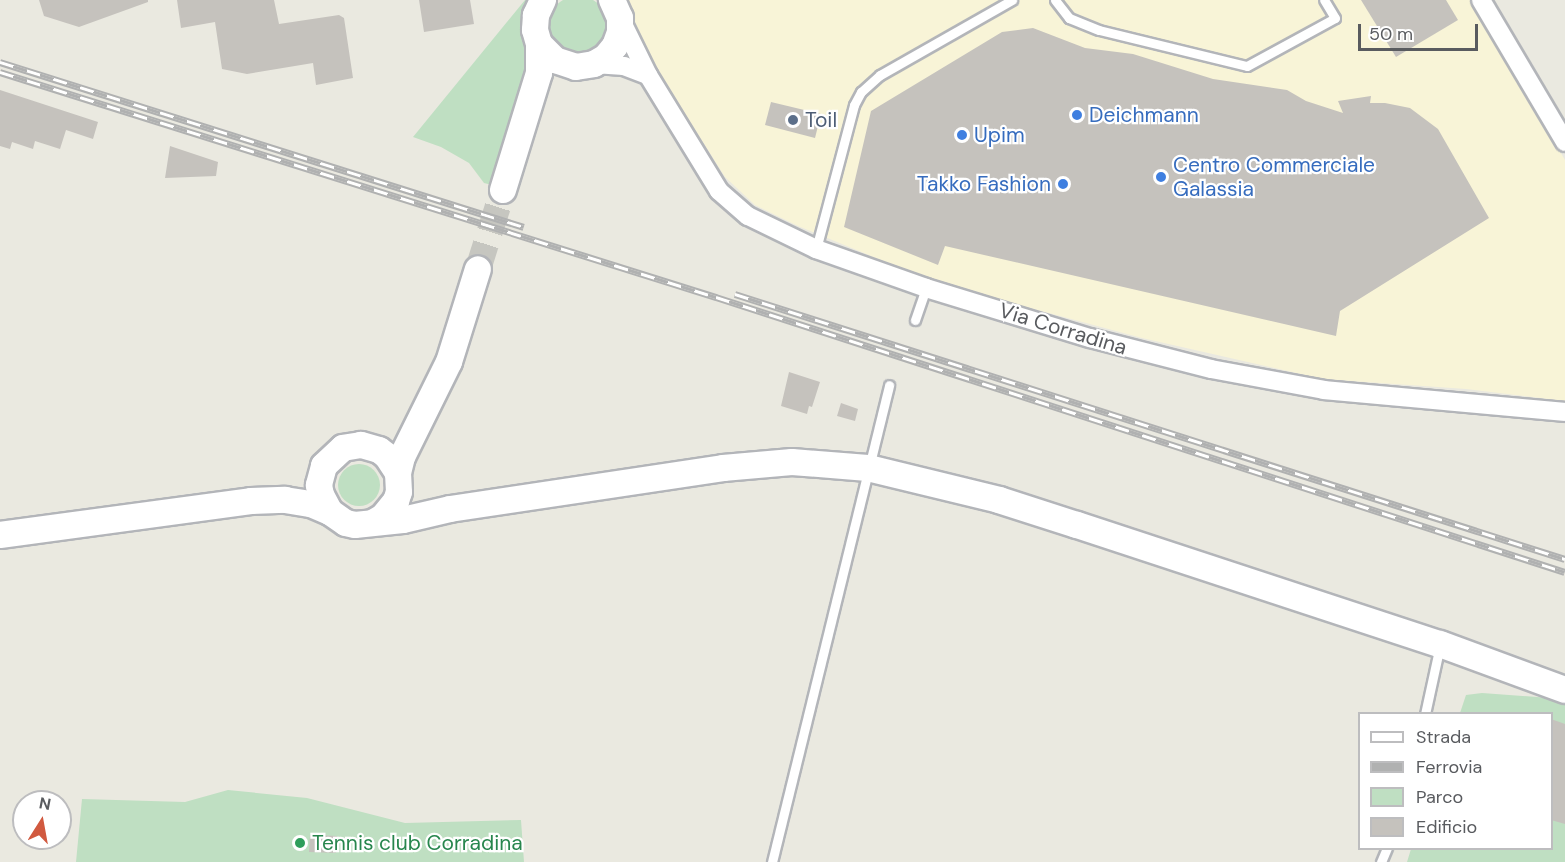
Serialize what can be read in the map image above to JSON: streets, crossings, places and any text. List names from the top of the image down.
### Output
{
  "streets": {
    "street": ["Via Corradina"]
  },
  "places": [
    "Deichmann",
    "Toil",
    "Upim",
    "Centro Commerciale Galassia",
    "Takko Fashion",
    "Tennis club Corradina"
  ],
  "legend": [
    "Strada",
    "Ferrovia",
    "Parco",
    "Edificio"
  ],
  "scale_bar": "50 m",
  "north": "top"
}
